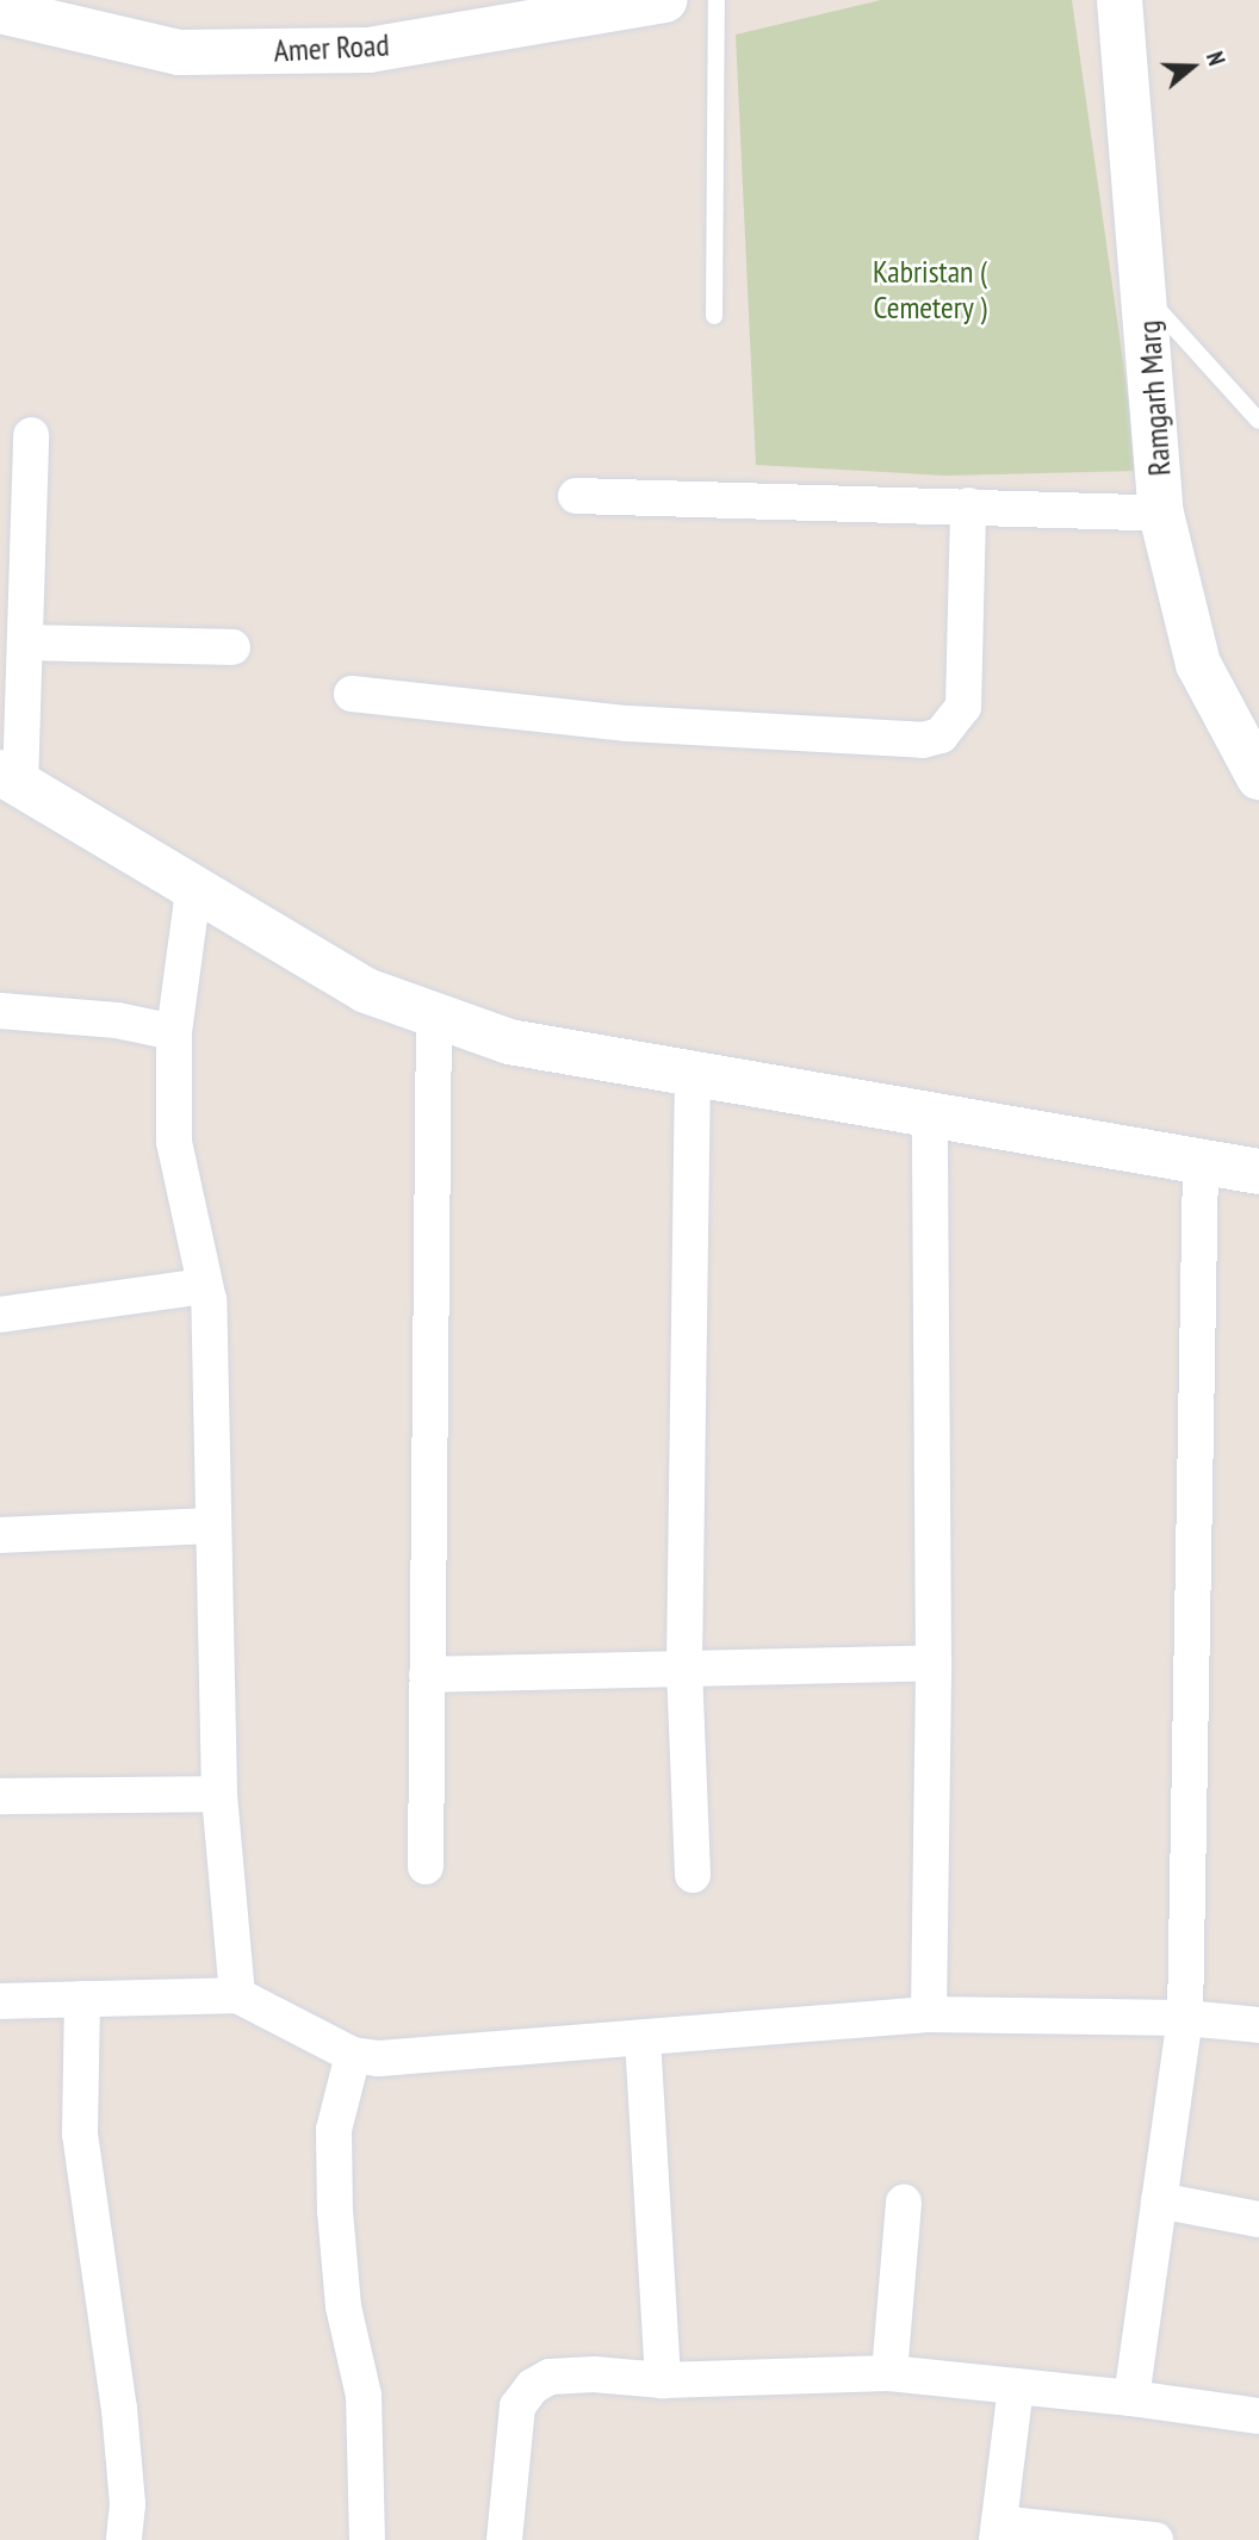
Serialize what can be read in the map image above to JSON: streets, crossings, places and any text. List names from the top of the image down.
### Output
{
  "streets": {
    "street": ["Amer Road", "Ramgarh Marg"]
  },
  "parks": ["Kabristan ( Cemetery )"],
  "north": "right"
}
